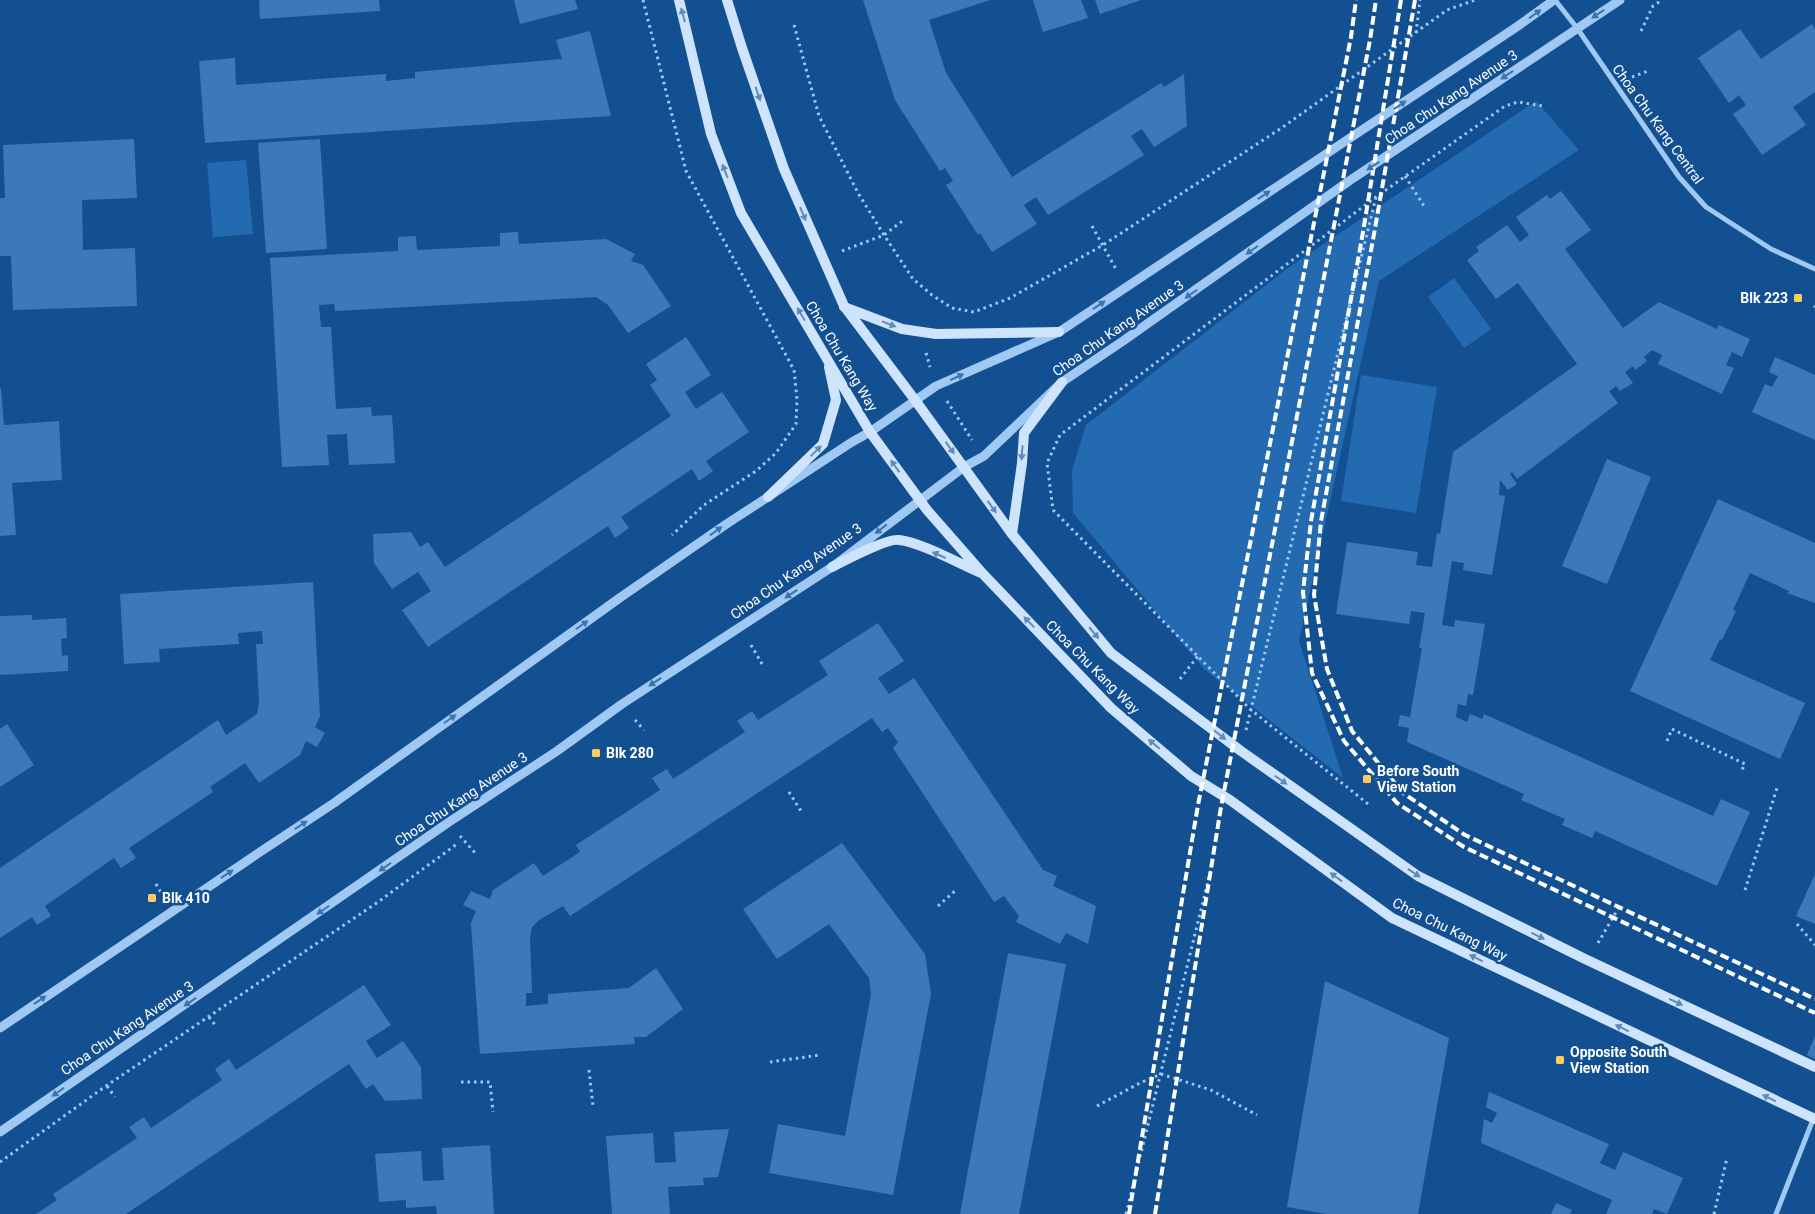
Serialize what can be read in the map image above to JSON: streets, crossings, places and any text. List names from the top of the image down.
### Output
{
  "streets": {
    "main road": ["Choa Chu Kang Way"],
    "street": ["Choa Chu Kang Avenue 3", "Choa Chu Kang Central"]
  },
  "crossings": [
    ["Choa Chu Kang Avenue 3", "Choa Chu Kang Central"],
    ["Choa Chu Kang Avenue 3", "Choa Chu Kang Way"]
  ],
  "places": {
    "transit": [
      "Blk 223",
      "Blk 280",
      "Before South View Station",
      "Blk 410",
      "Opposite South View Station"
    ]
  }
}
